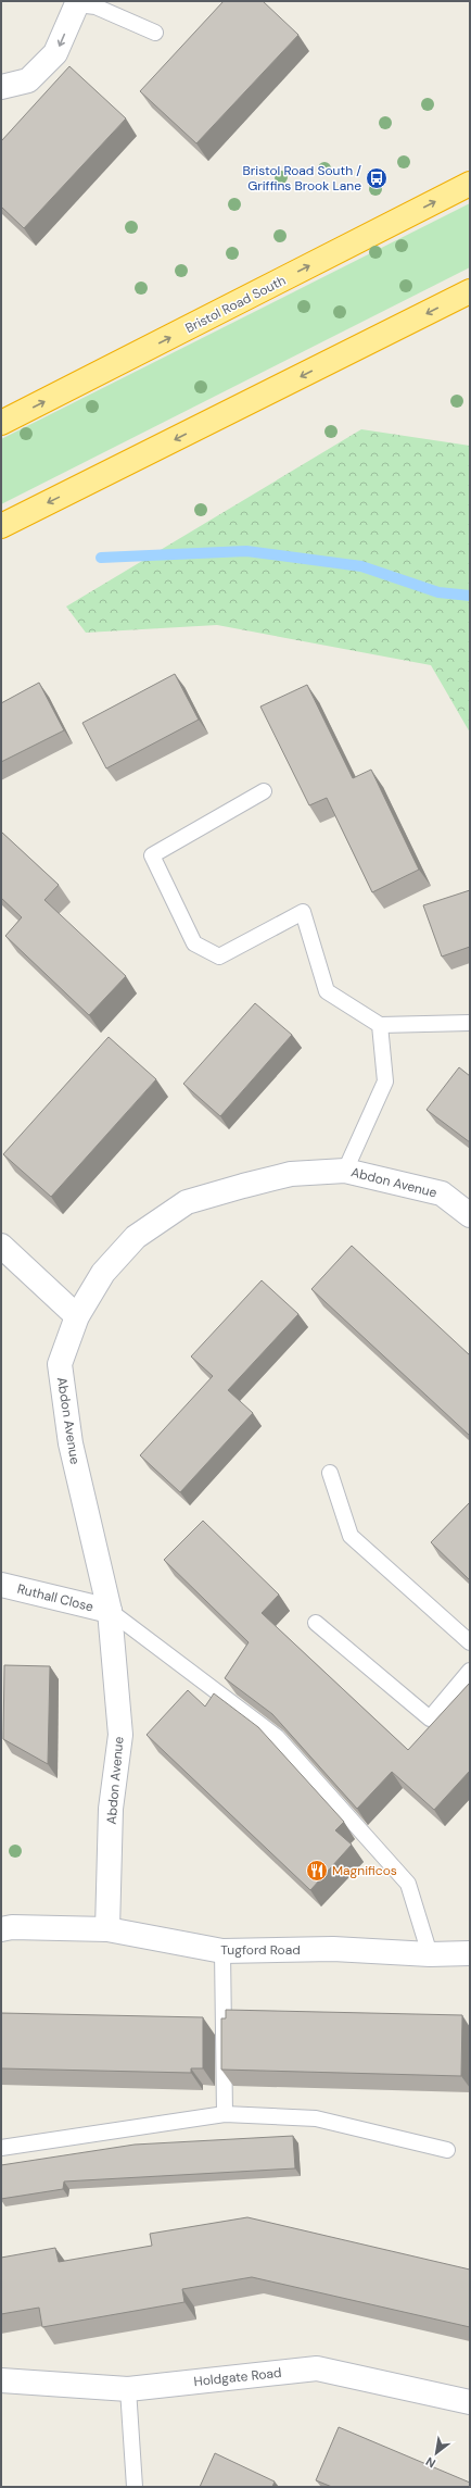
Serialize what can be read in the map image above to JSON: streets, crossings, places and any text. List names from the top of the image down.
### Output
{
  "streets": {
    "highway": ["Bristol Road South"],
    "street": [
      "Abdon Avenue",
      "Ruthall Close",
      "Tugford Road",
      "Holdgate Road"
    ]
  },
  "crossings": [
    ["Abdon Avenue", "Ruthall Close"],
    ["Abdon Avenue", "Tugford Road"]
  ],
  "places": {
    "bus stop": ["Bristol Road South / Griffins Brook Lane"],
    "restaurant": ["Magnificos"]
  },
  "north": "bottom left"
}
